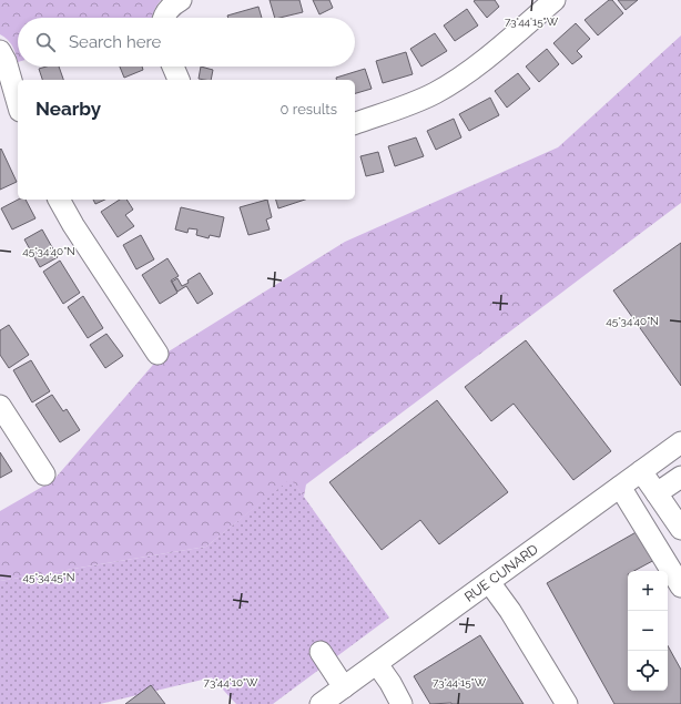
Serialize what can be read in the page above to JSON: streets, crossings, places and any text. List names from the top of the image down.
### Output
{
  "streets": {
    "street": ["RUE CUNARD"]
  },
  "page": {
    "search": "Search here",
    "heading": ["Nearby", "0 results"],
    "map_buttons": ["+", "−"]
  },
  "coordinates": [
    "73°44'15\"W",
    "45°34'40\"N",
    "45°34'45\"N",
    "73°44'10\"W"
  ]
}
